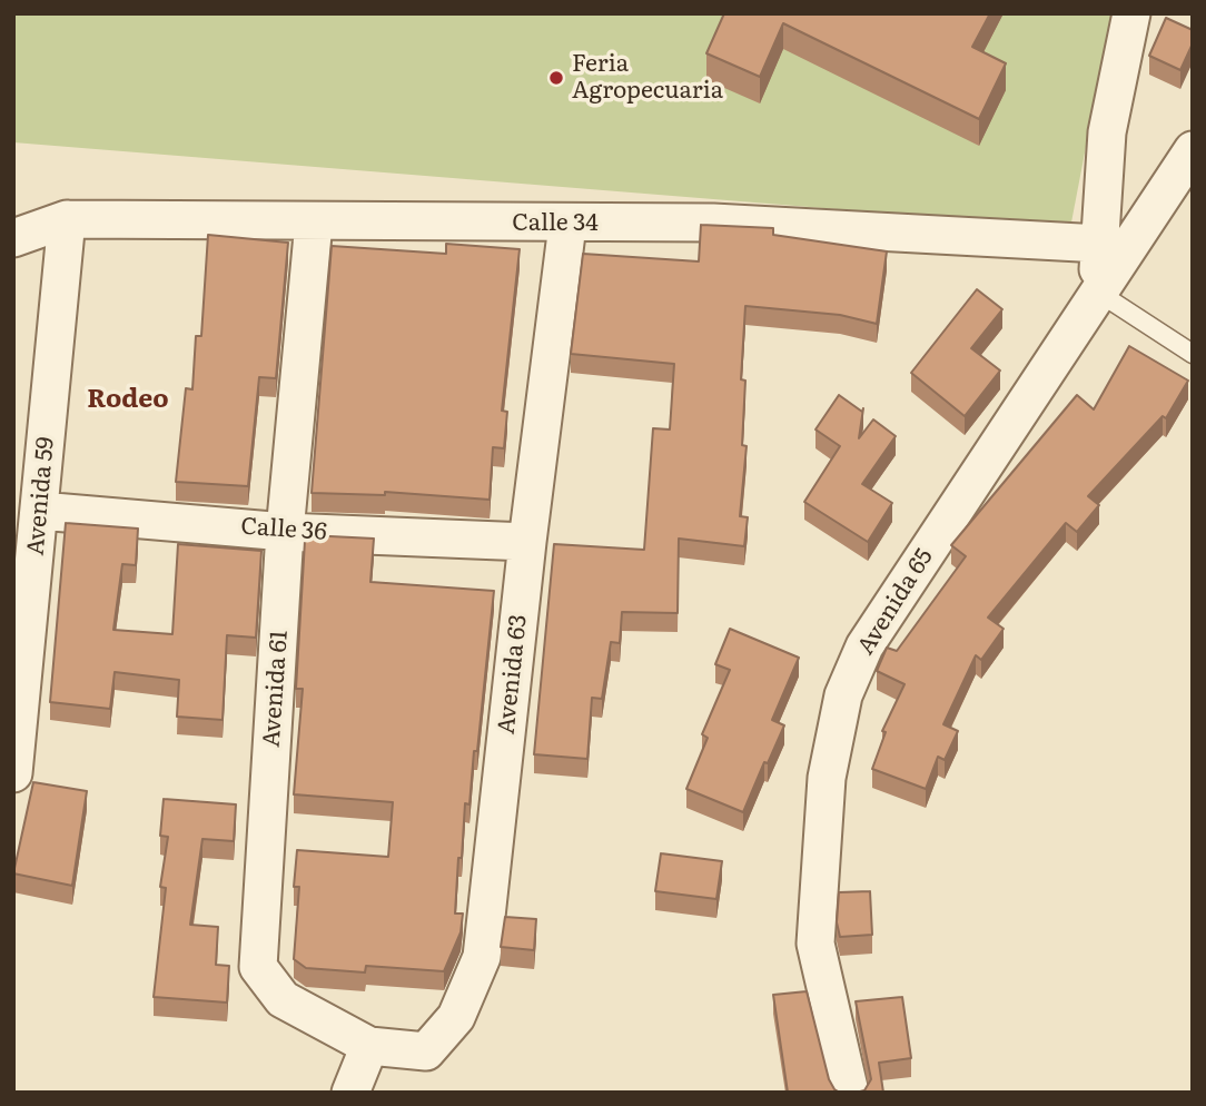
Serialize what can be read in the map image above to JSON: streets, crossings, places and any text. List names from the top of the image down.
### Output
{
  "streets": {
    "street": [
      "Calle 34",
      "Avenida 59",
      "Calle 36",
      "Avenida 65",
      "Avenida 63",
      "Avenida 61"
    ]
  },
  "crossings": [
    ["Calle 34", "Avenida 59"],
    ["Calle 34", "Avenida 65"],
    ["Calle 34", "Avenida 63"],
    ["Calle 34", "Avenida 61"],
    ["Avenida 59", "Calle 36"],
    ["Calle 36", "Avenida 63"],
    ["Calle 36", "Avenida 61"],
    ["Avenida 63", "Avenida 61"]
  ],
  "districts": ["Rodeo"],
  "places": ["Feria Agropecuaria"]
}
